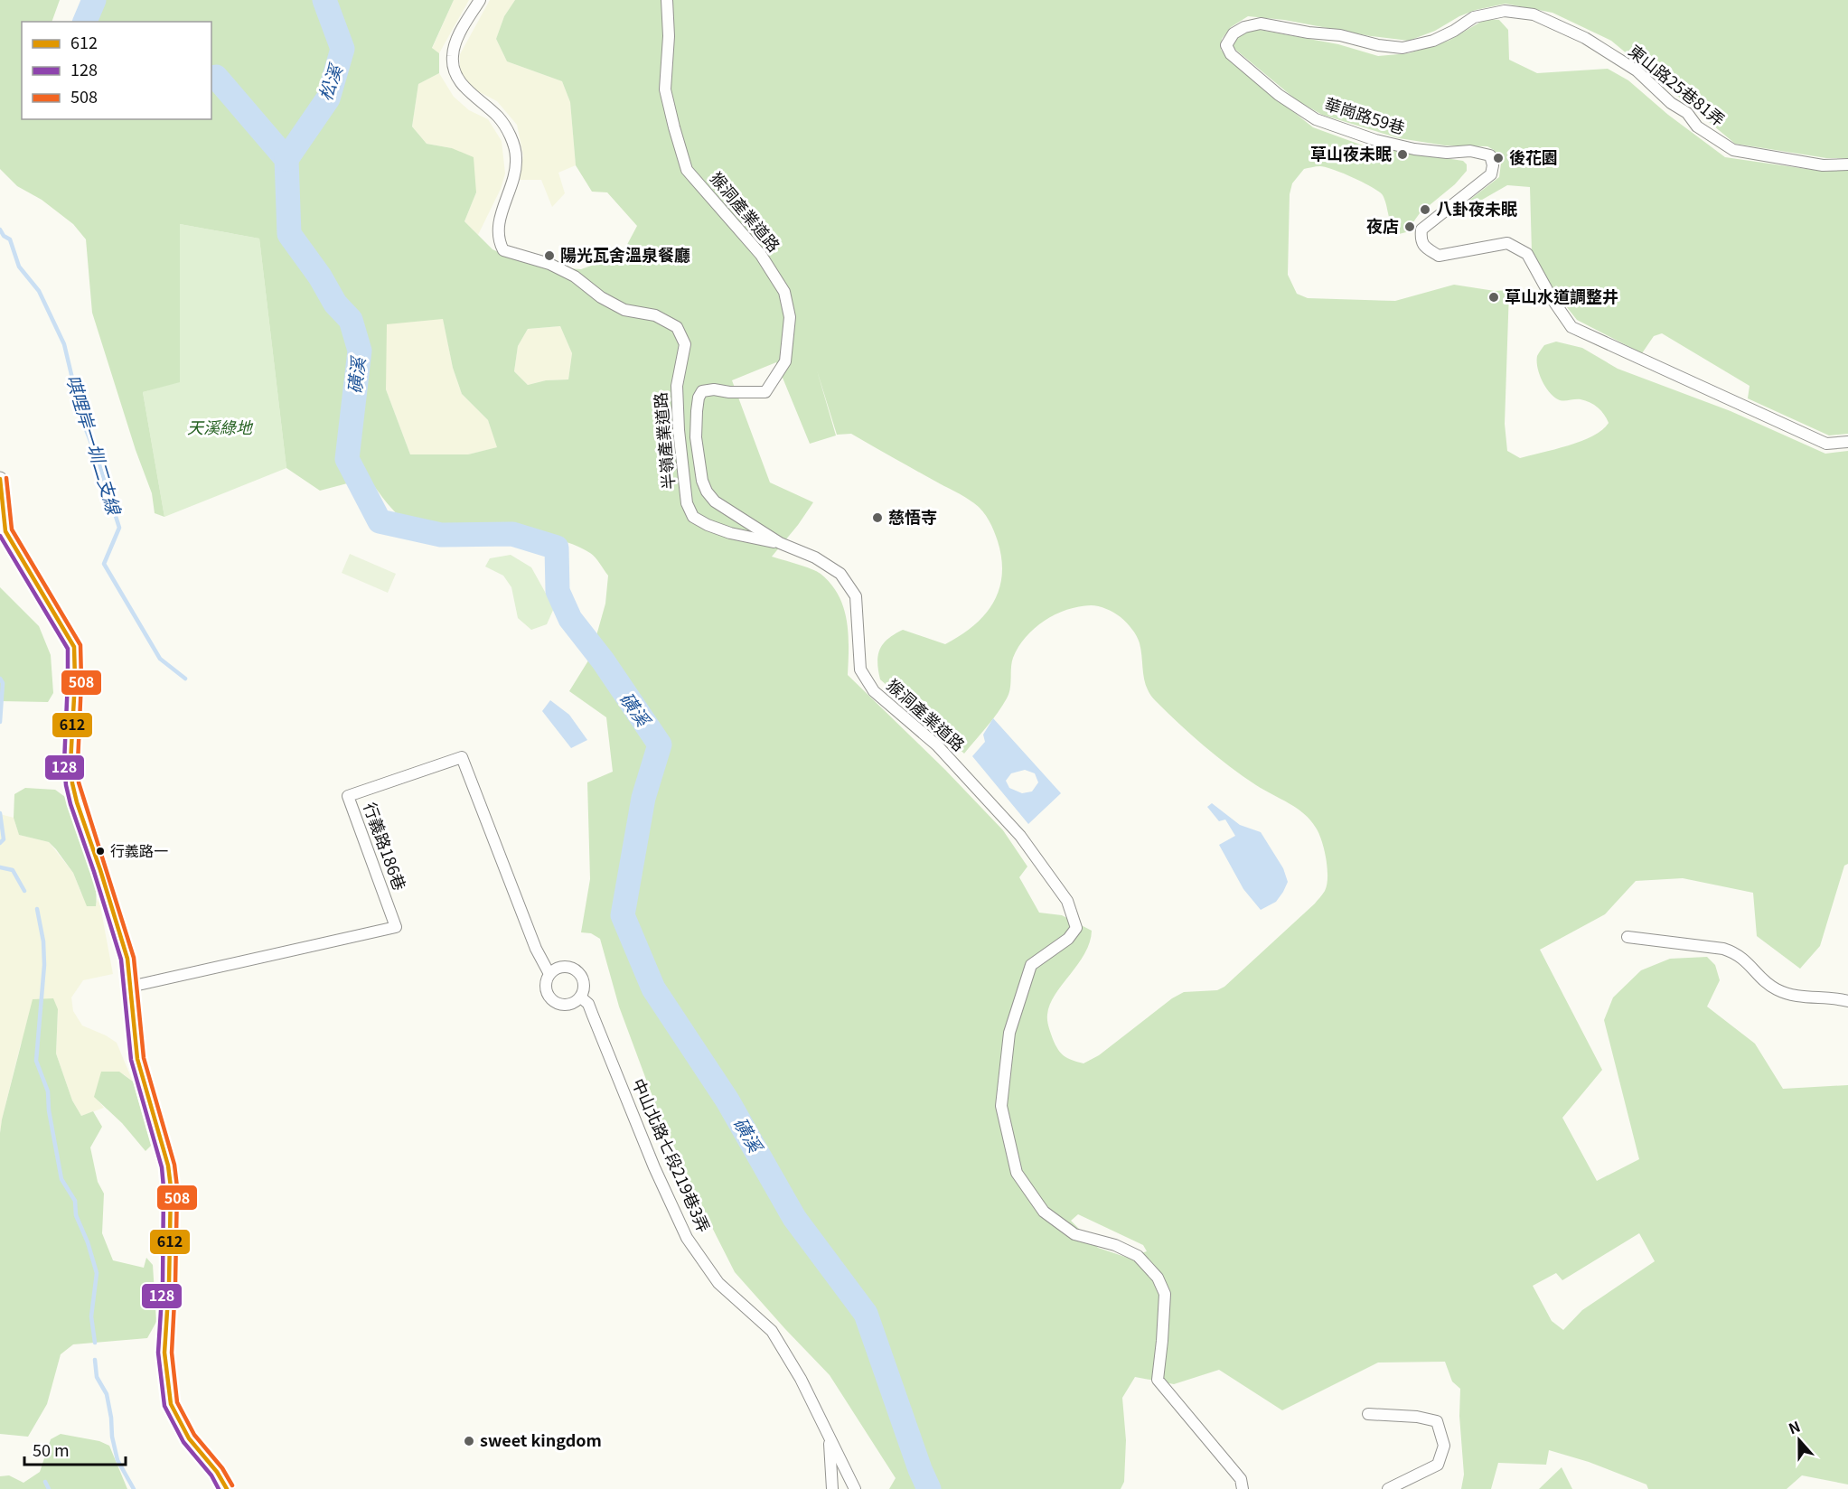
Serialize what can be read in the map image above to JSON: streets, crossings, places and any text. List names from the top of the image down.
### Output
{
  "streets": {
    "street": [
      "東山路25巷81弄",
      "華崗路59巷",
      "猴洞產業道路",
      "半嶺產業道路",
      "行義路186巷",
      "中山北路七段219巷3弄"
    ]
  },
  "crossings": [
    ["東山路25巷81弄", "華崗路59巷"],
    ["猴洞產業道路", "半嶺產業道路"],
    ["行義路186巷", "中山北路七段219巷3弄"]
  ],
  "water": ["松溪", "磺溪", "唭哩岸一圳二支線"],
  "parks": ["天溪綠地"],
  "places": [
    "草山夜未眠",
    "後花園",
    "八卦夜未眠",
    "夜店",
    "陽光瓦舍溫泉餐廳",
    "草山水道調整井",
    "慈悟寺",
    "行義路一",
    "sweet kingdom"
  ],
  "lines": ["transit line 508", "transit line 612", "transit line 128"],
  "legend": ["612", "128", "508"],
  "scale_bar": "50 m",
  "north": "top"
}
